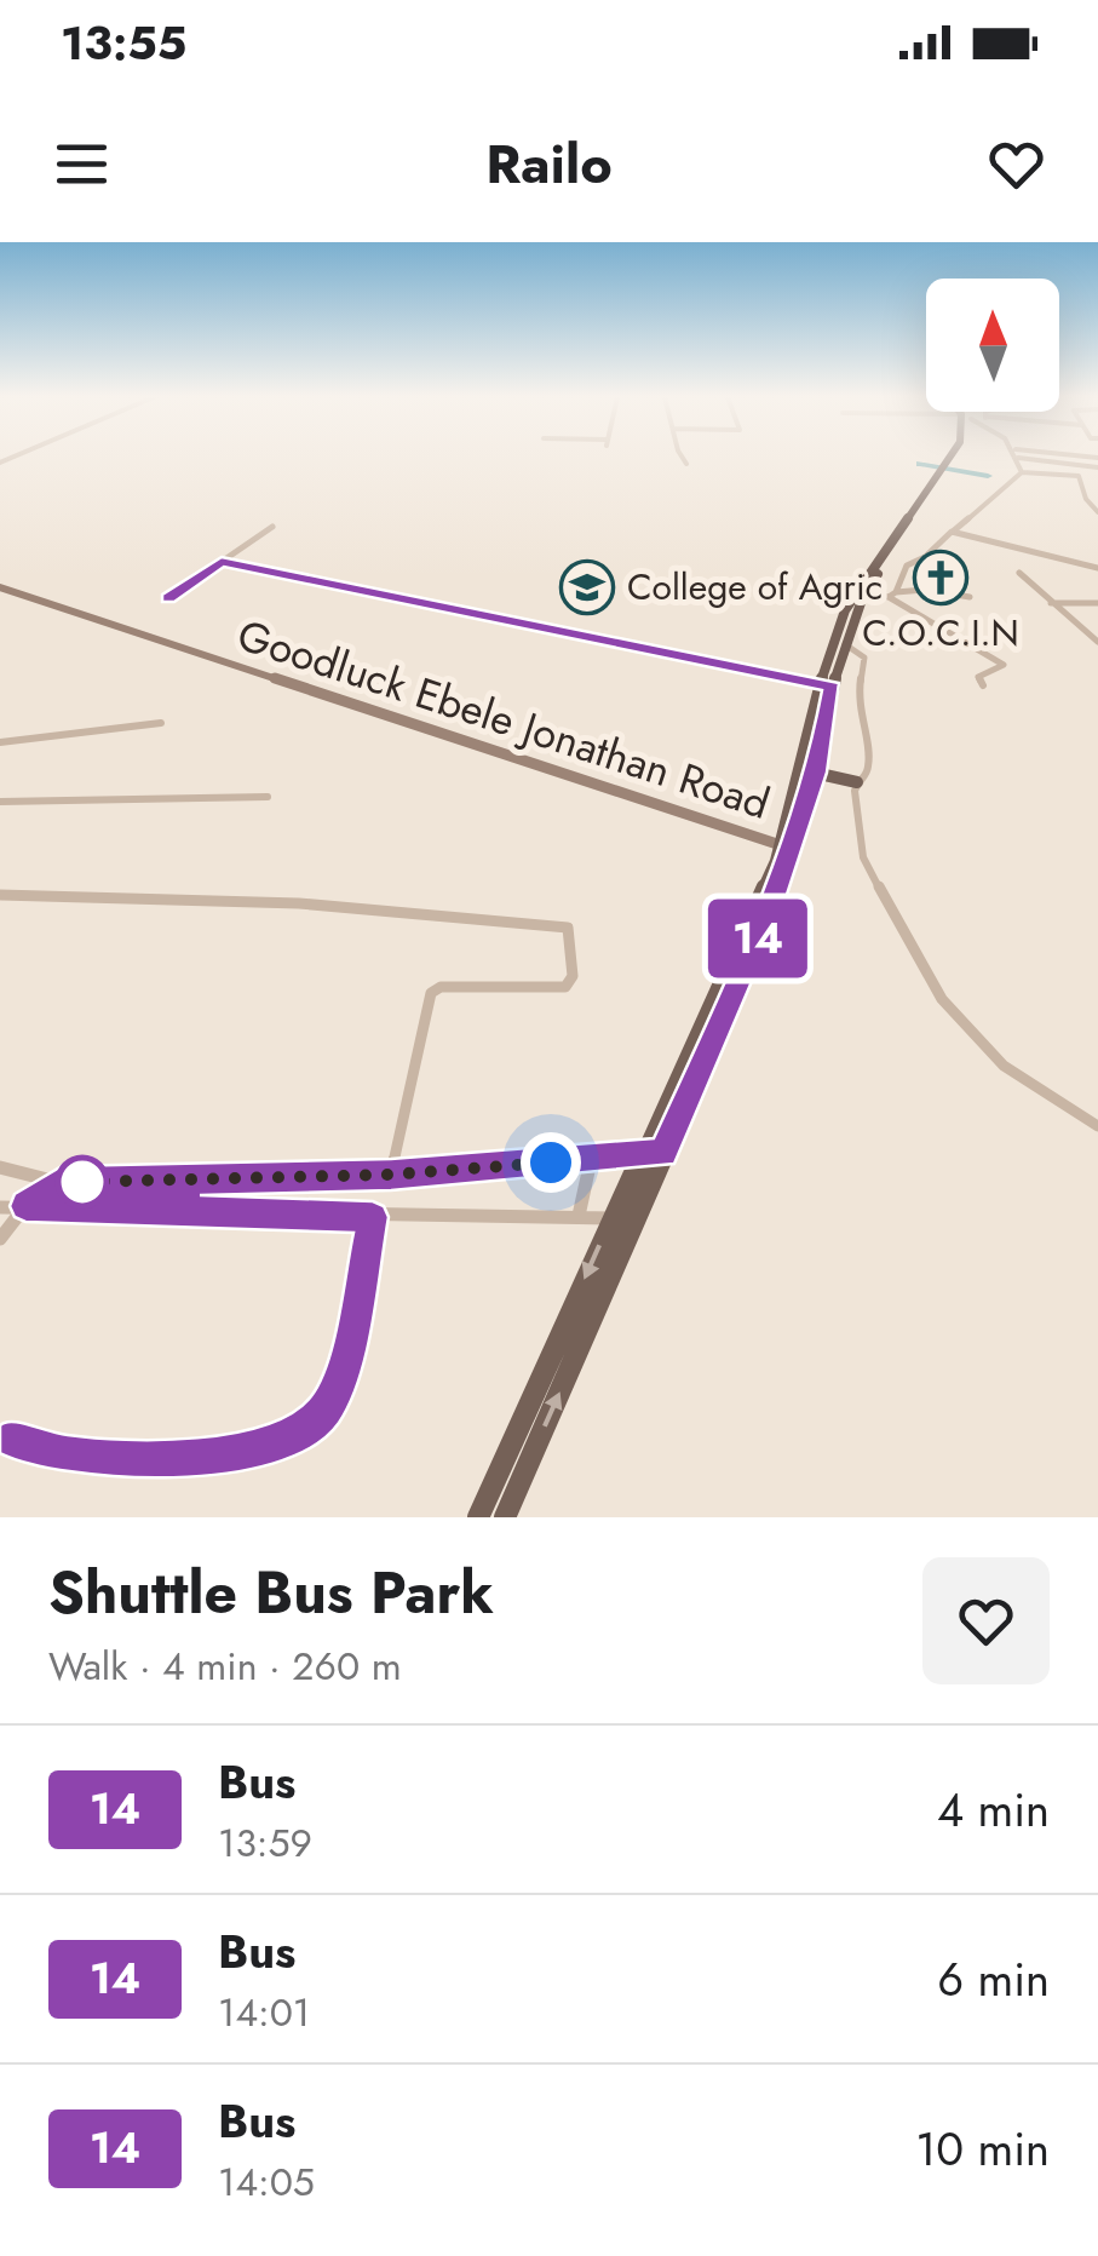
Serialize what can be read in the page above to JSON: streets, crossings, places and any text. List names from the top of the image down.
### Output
{
  "streets": {
    "main road": ["Goodluck Ebele Jonathan Road"]
  },
  "places": {
    "church": ["C.O.C.I.N"],
    "school or university": ["College of Agric"]
  },
  "lines": ["bus line 14"],
  "north": "top",
  "page": {
    "status": "13:55",
    "header": "Railo",
    "on_map": "14",
    "heading": ["Shuttle Bus Park", "Walk · 4 min · 260 m"],
    "list": [
      {
        "mark": "14",
        "name": "Bus",
        "note": "13:59",
        "value": "4 min"
      },
      {
        "mark": "14",
        "name": "Bus",
        "note": "14:01",
        "value": "6 min"
      },
      {
        "mark": "14",
        "name": "Bus",
        "note": "14:05",
        "value": "10 min"
      }
    ]
  }
}
